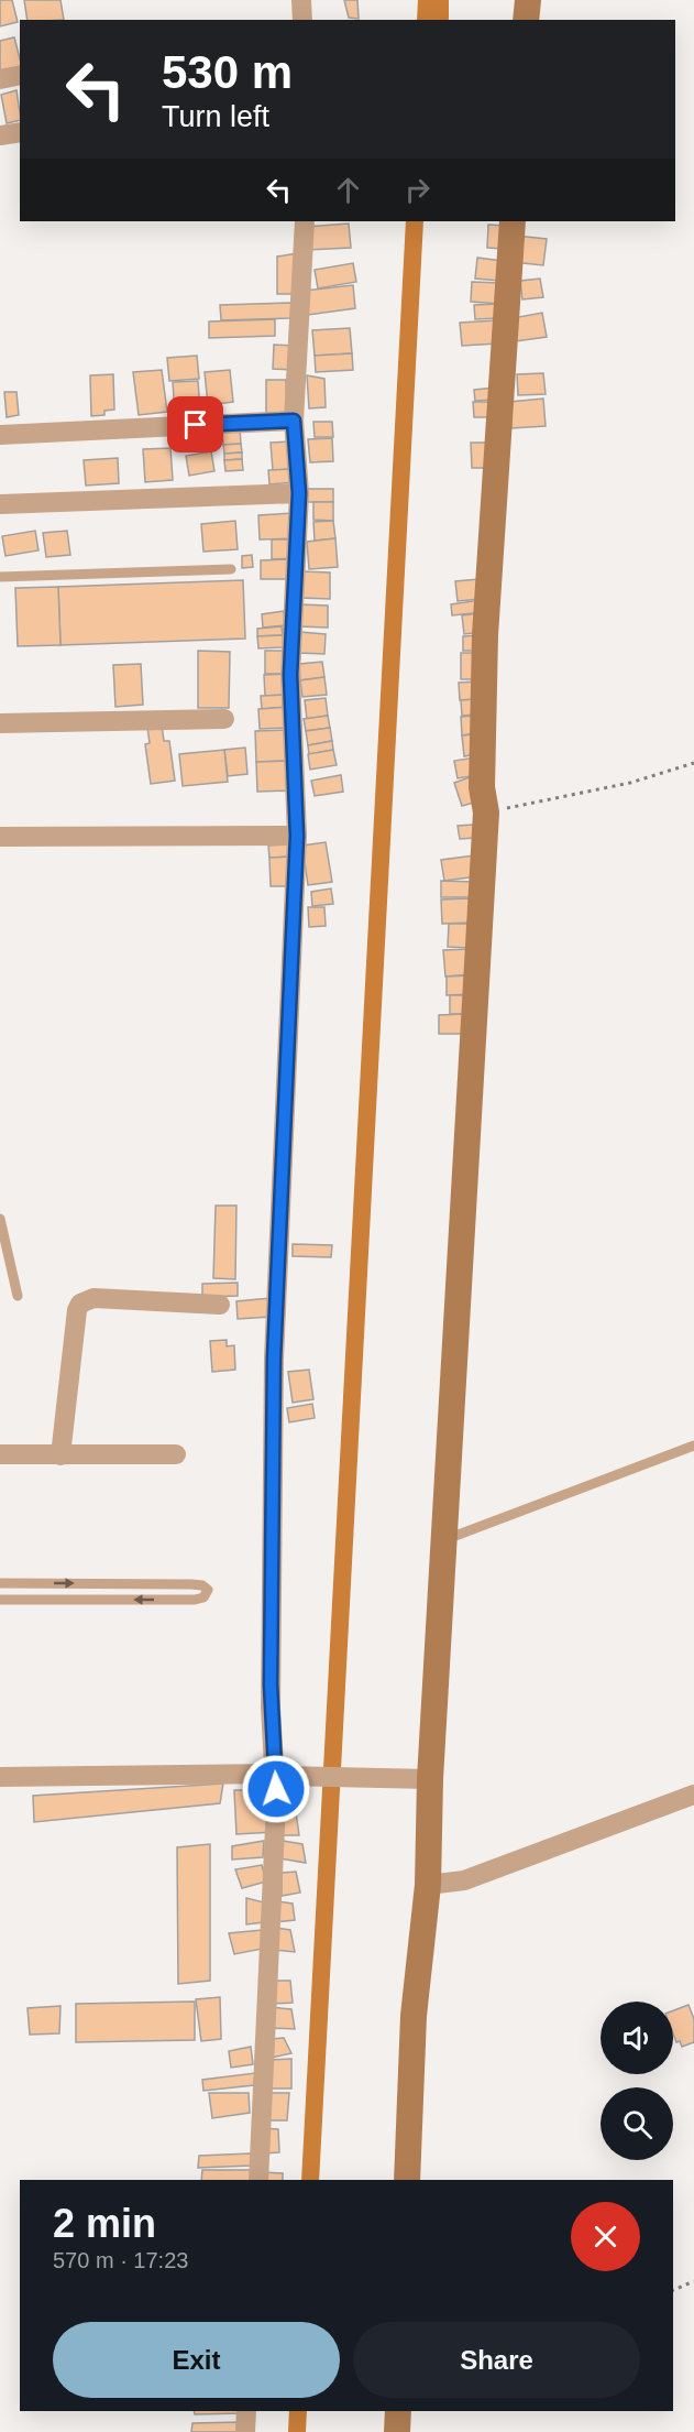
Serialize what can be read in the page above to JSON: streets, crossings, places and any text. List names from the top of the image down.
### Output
{
  "page": {
    "turn": ["530 m", "Turn left"],
    "heading": ["2 min", "570 m · 17:23"],
    "buttons": ["Exit", "Share"]
  }
}
